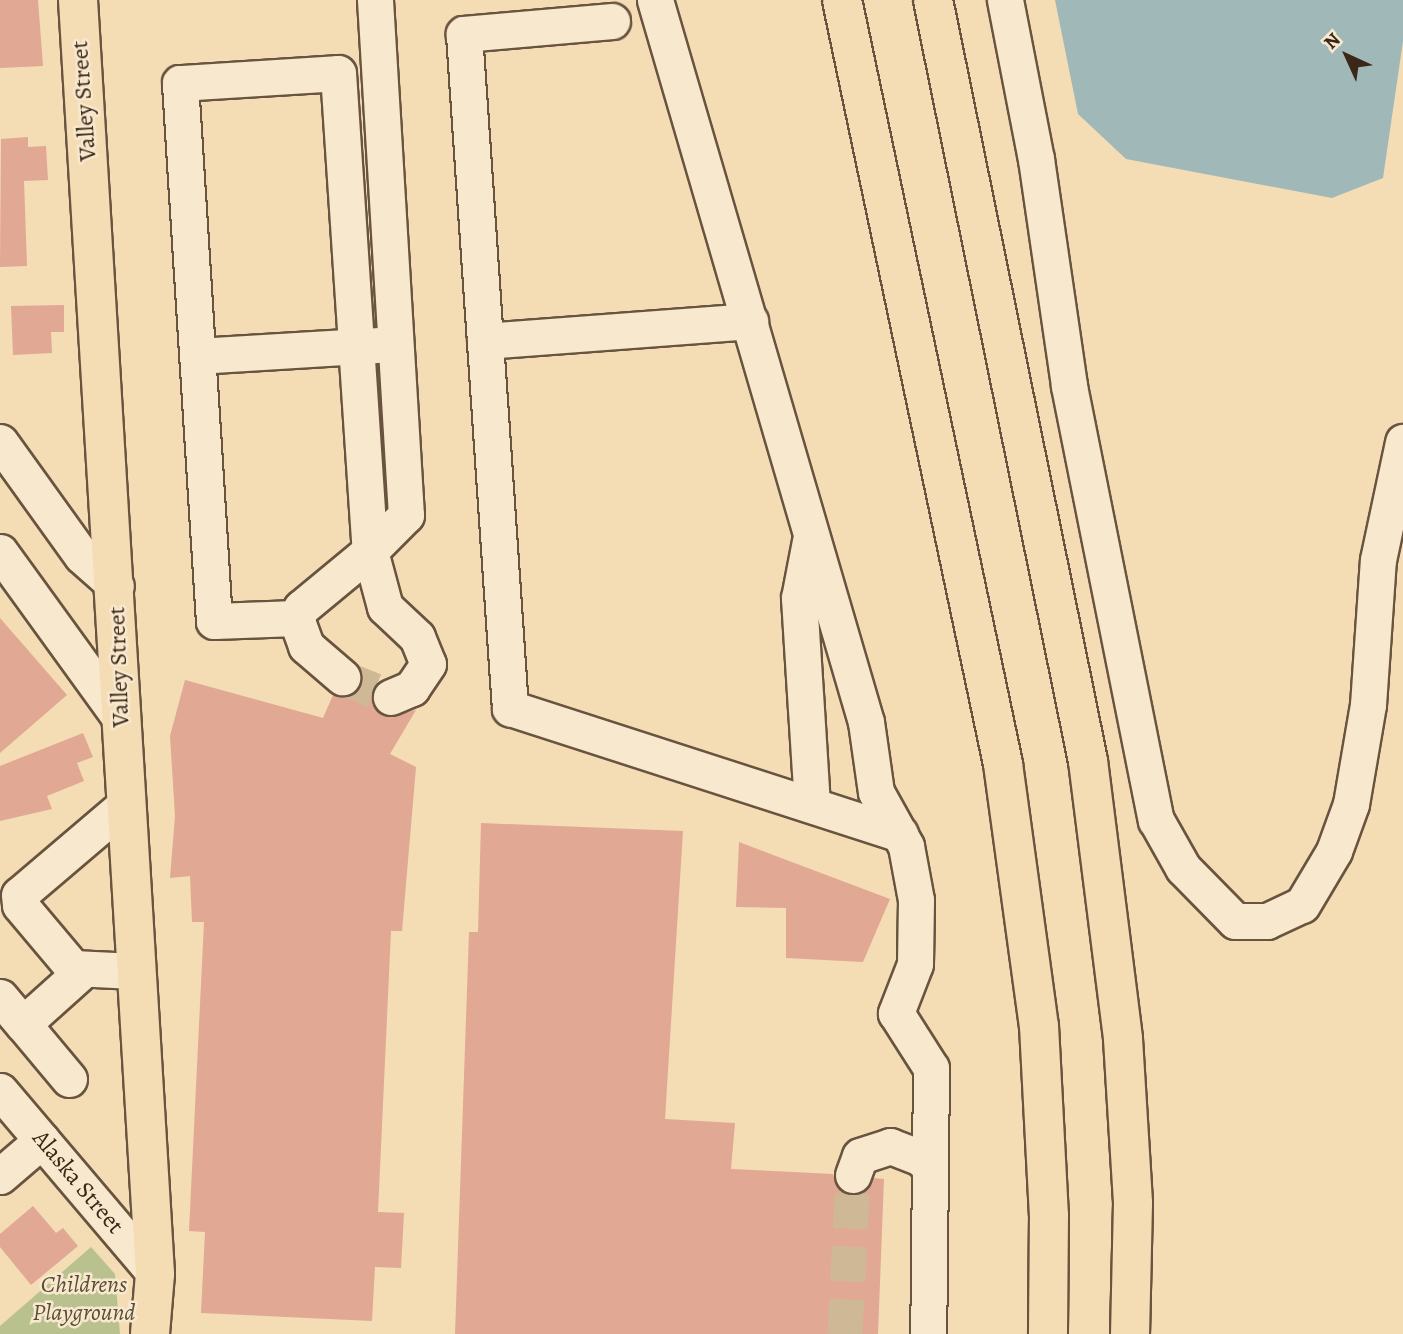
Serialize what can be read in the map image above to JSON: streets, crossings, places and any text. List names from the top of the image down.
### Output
{
  "streets": {
    "main road": ["Valley Street"],
    "street": ["Alaska Street"]
  },
  "crossings": [
    ["Valley Street", "Alaska Street"]
  ],
  "parks": ["Childrens Playground"],
  "north": "top left"
}
